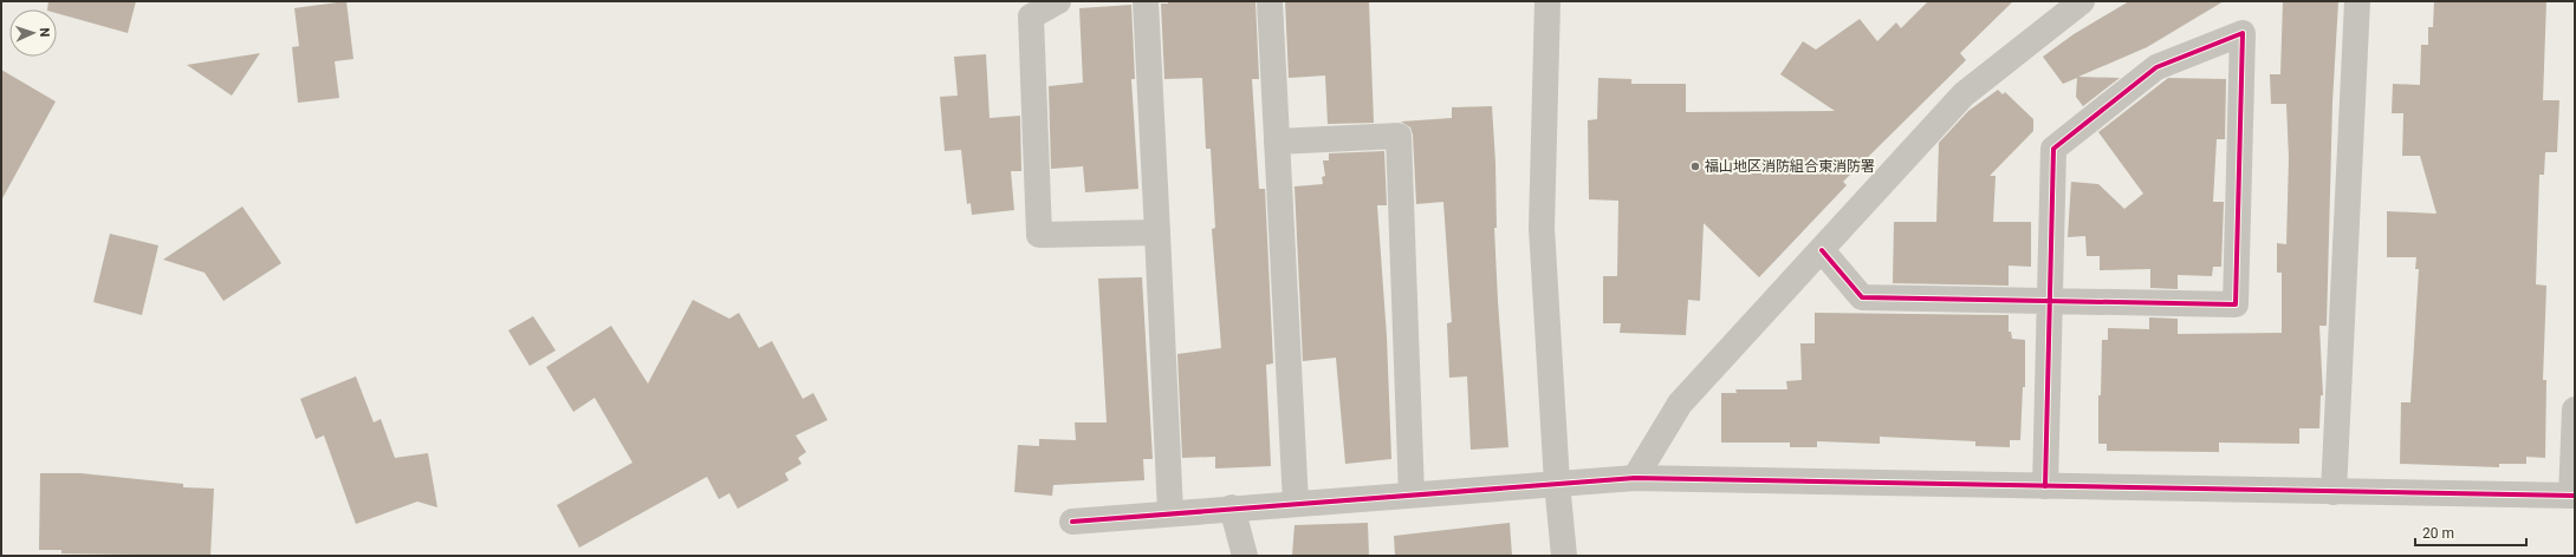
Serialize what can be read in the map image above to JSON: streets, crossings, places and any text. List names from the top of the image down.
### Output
{
  "places": ["福山地区消防組合東消防署"],
  "scale_bar": "20 m",
  "north": "right"
}
